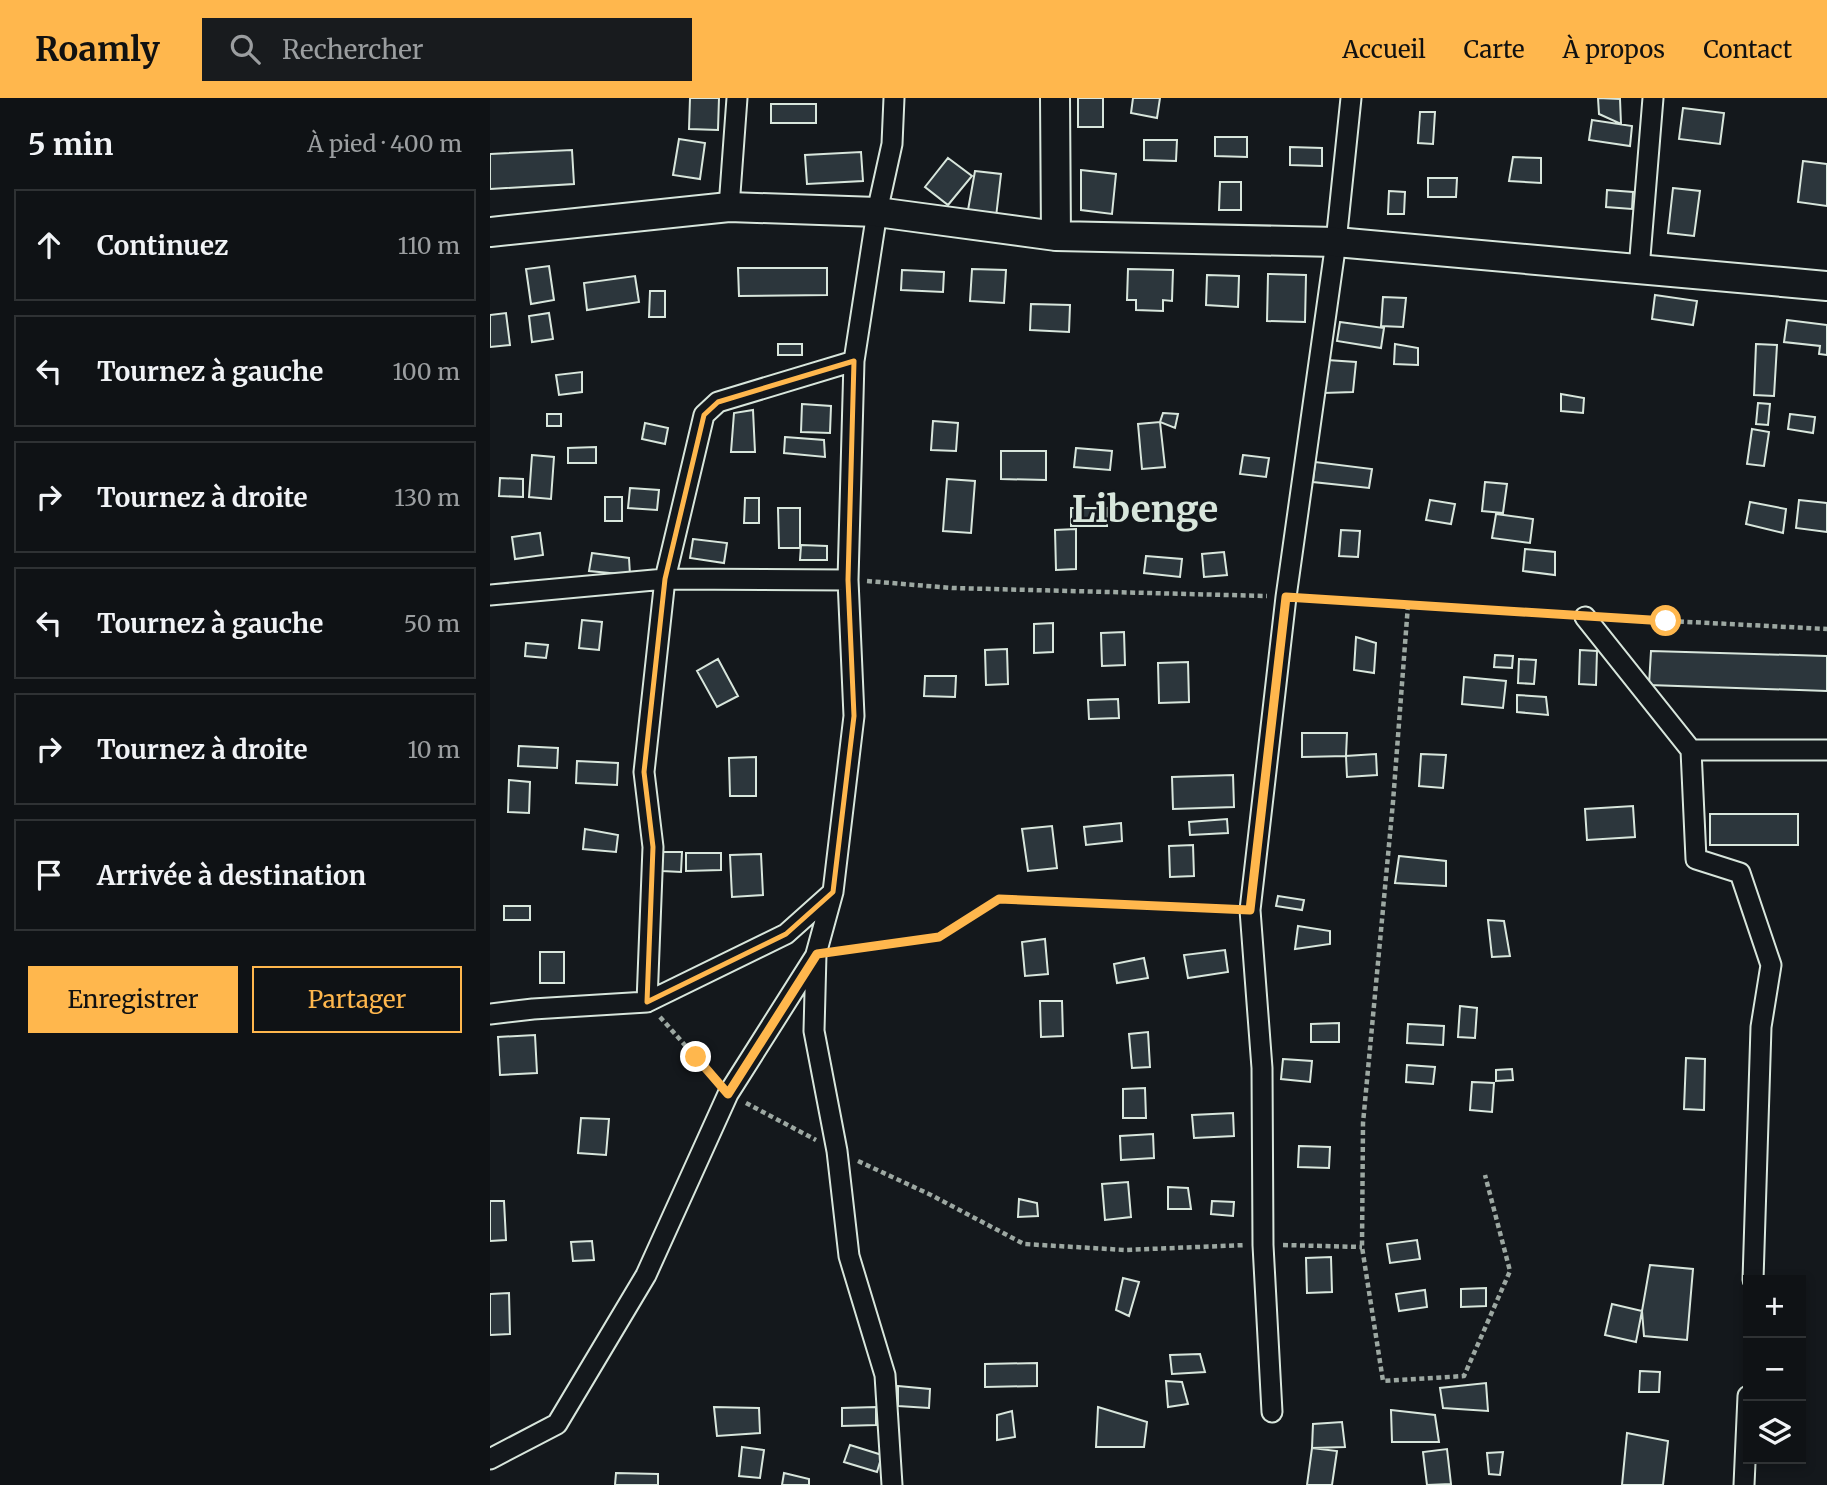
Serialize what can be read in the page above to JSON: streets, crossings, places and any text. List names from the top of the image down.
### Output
{
  "districts": ["Libenge"],
  "page": {
    "header": "Roamly",
    "search": "Rechercher",
    "nav": [
      "Accueil",
      "Carte",
      "À propos",
      "Contact"
    ],
    "heading": ["5 min", "À pied · 400 m"],
    "list": [
      ["Continuez", "110 m"],
      ["Tournez à gauche", "100 m"],
      ["Tournez à droite", "130 m"],
      ["Tournez à gauche", "50 m"],
      ["Tournez à droite", "10 m"],
      "Arrivée à destination"
    ],
    "buttons": ["Enregistrer", "Partager"],
    "map_buttons": ["+", "−"]
  }
}
